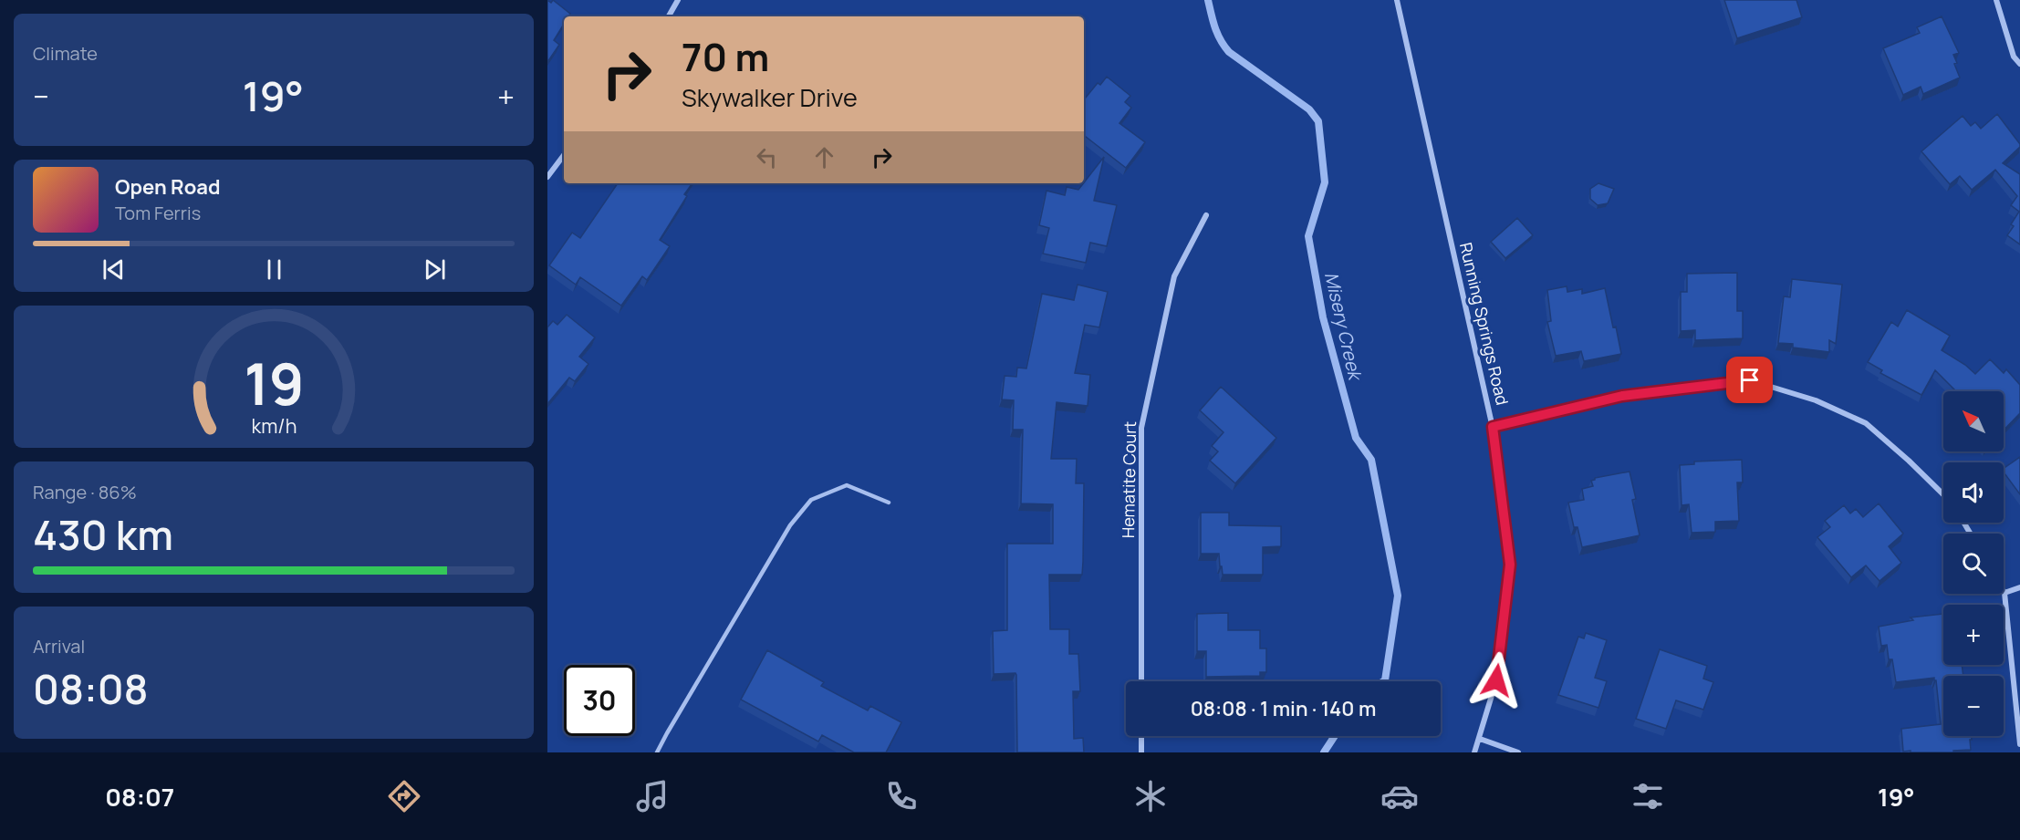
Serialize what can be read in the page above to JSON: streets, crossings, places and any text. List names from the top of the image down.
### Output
{
  "streets": {
    "street": ["Running Springs Road", "Hematite Court"]
  },
  "water": ["Misery Creek"],
  "north": "top left",
  "page": {
    "tile": [
      "Climate",
      ["Range · 86%", "430 km"],
      ["Arrival", "08:08"]
    ],
    "turn": ["70 m", "Skywalker Drive"],
    "heat": ["−", "19°", "+"],
    "song": ["Open Road", "Tom Ferris"],
    "map_buttons": ["+", "−"],
    "limit": "30",
    "trip": "08:08 · 1 min · 140 m",
    "tabs": ["08:07", "19°"],
    "gauge": ["19", "km/h"]
  }
}
